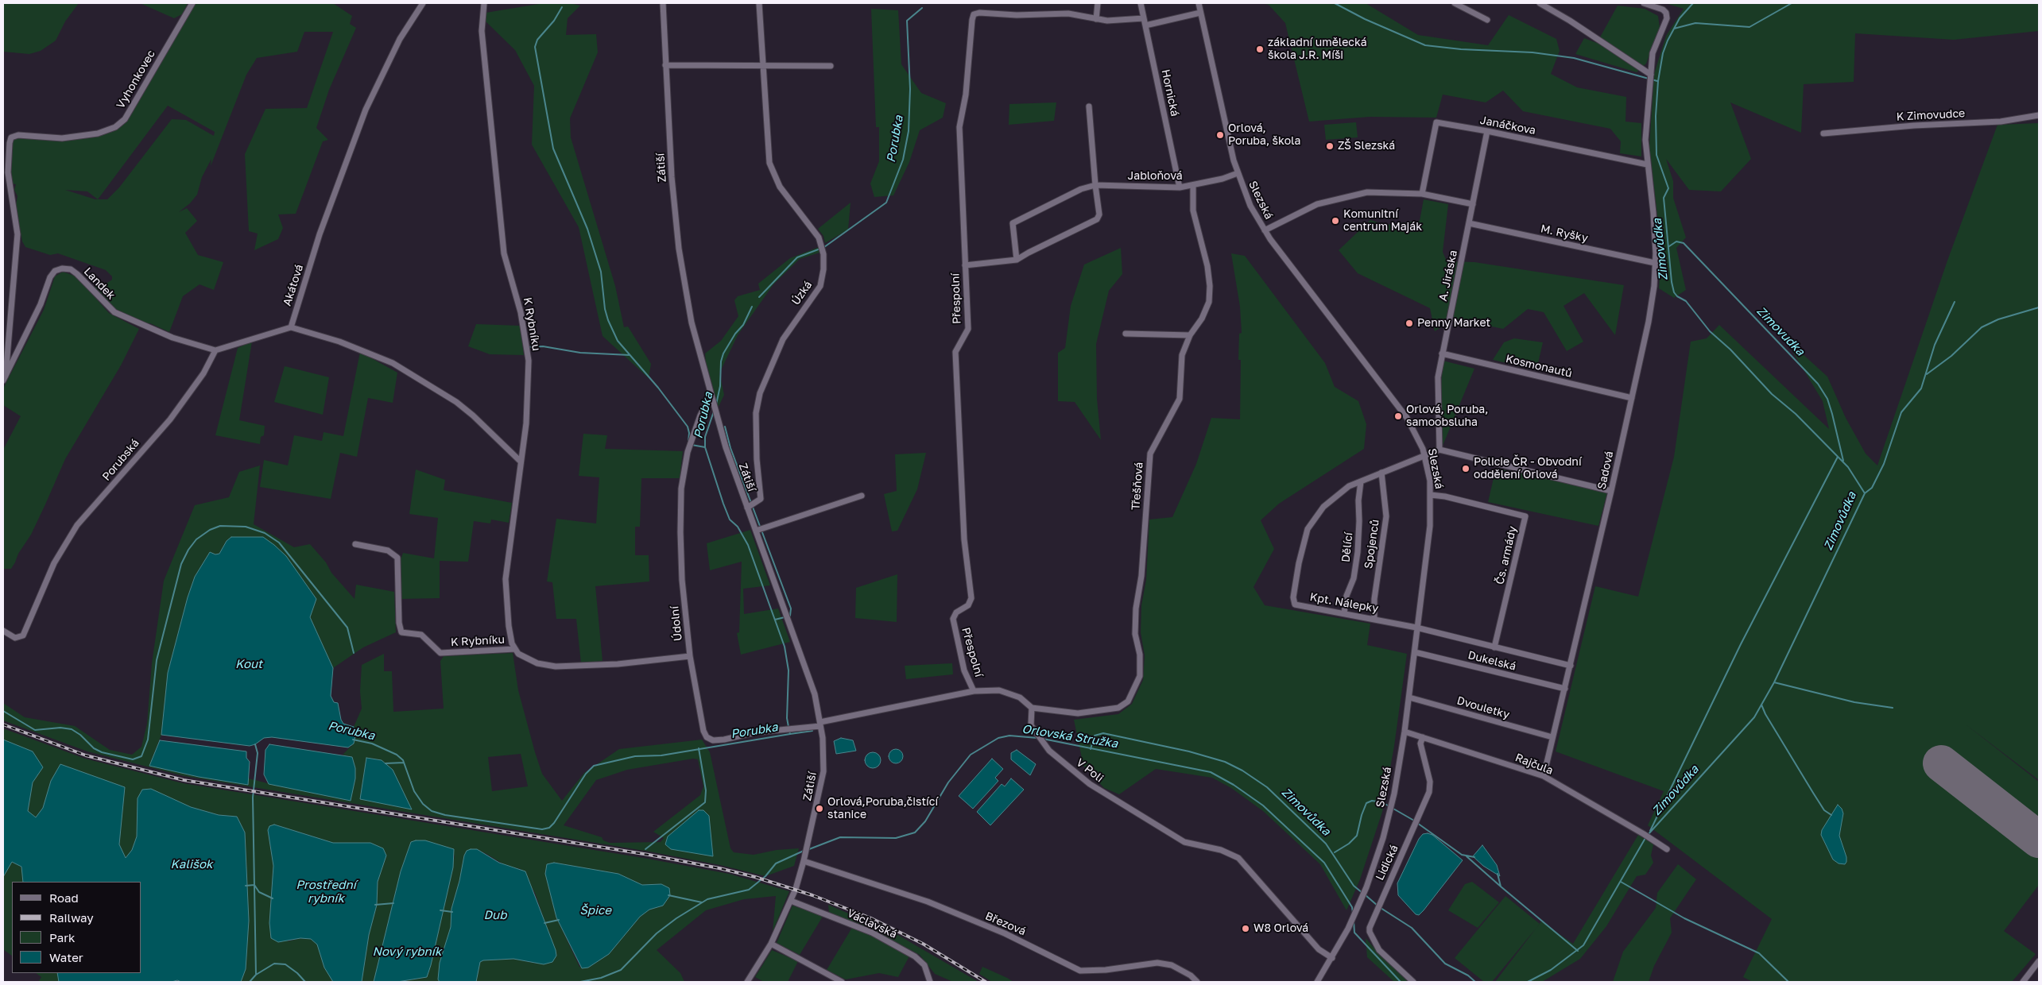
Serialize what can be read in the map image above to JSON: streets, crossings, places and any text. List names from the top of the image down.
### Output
{
  "streets": {
    "street": [
      "Vyhonkovec",
      "Hornická",
      "K Zimovudce",
      "Janáčkova",
      "Zátiší",
      "Jabloňová",
      "Slezská",
      "M. Ryšky",
      "A. Jiráska",
      "Landek",
      "Akátová",
      "Úzká",
      "Přespolní",
      "K Rybníku",
      "Kosmonautů",
      "Porubská",
      "Sadová",
      "Třešňová",
      "Spojenců",
      "Dělící",
      "Čs. armády",
      "Kpt. Nálepky",
      "Údolní",
      "Dukelská",
      "Dvouletky",
      "Rajčula",
      "V Poli",
      "Lidická",
      "Václavská",
      "Březová"
    ]
  },
  "crossings": [
    ["Vyhonkovec", "Landek"],
    ["Hornická", "Jabloňová"],
    ["Hornická", "Přespolní"],
    ["Janáčkova", "A. Jiráska"],
    ["Janáčkova", "Sadová"],
    ["Zátiší", "Úzká"],
    ["Zátiší", "Údolní"],
    ["Zátiší", "Václavská"],
    ["Zátiší", "Březová"],
    ["Jabloňová", "Slezská"],
    ["Jabloňová", "Třešňová"],
    ["Slezská", "Čs. armády"],
    ["Slezská", "Kpt. Nálepky"],
    ["Slezská", "Dukelská"],
    ["Slezská", "Dvouletky"],
    ["Slezská", "Rajčula"],
    ["Slezská", "V Poli"],
    ["M. Ryšky", "A. Jiráska"],
    ["M. Ryšky", "Sadová"],
    ["A. Jiráska", "Kosmonautů"],
    ["A. Jiráska", "Kpt. Nálepky"],
    ["Landek", "Porubská"],
    ["K Rybníku", "Údolní"],
    ["Kosmonautů", "Sadová"],
    ["Sadová", "Dukelská"],
    ["Sadová", "Dvouletky"],
    ["Sadová", "Rajčula"],
    ["Třešňová", "V Poli"],
    ["Spojenců", "Kpt. Nálepky"],
    ["Dělící", "Kpt. Nálepky"],
    ["Rajčula", "Lidická"]
  ],
  "water": [
    "Porubka",
    "Zimovůdka",
    "Zimovudka",
    "Kout",
    "Orlovská Stružka",
    "Kališok",
    "Prostřední rybník",
    "Špice",
    "Dub",
    "Nový rybník"
  ],
  "places": [
    "základní umělecká škola J.R. Míši",
    "Orlová, Poruba, škola",
    "ZŠ Slezská",
    "Komunitní centrum Maják",
    "Penny Market",
    "Orlová, Poruba, samoobsluha",
    "Policie ČR - Obvodní oddělení Orlová",
    "Orlová,Poruba,čistící stanice",
    "W8 Orlová"
  ],
  "legend": [
    "Road",
    "Railway",
    "Park",
    "Water"
  ]
}
